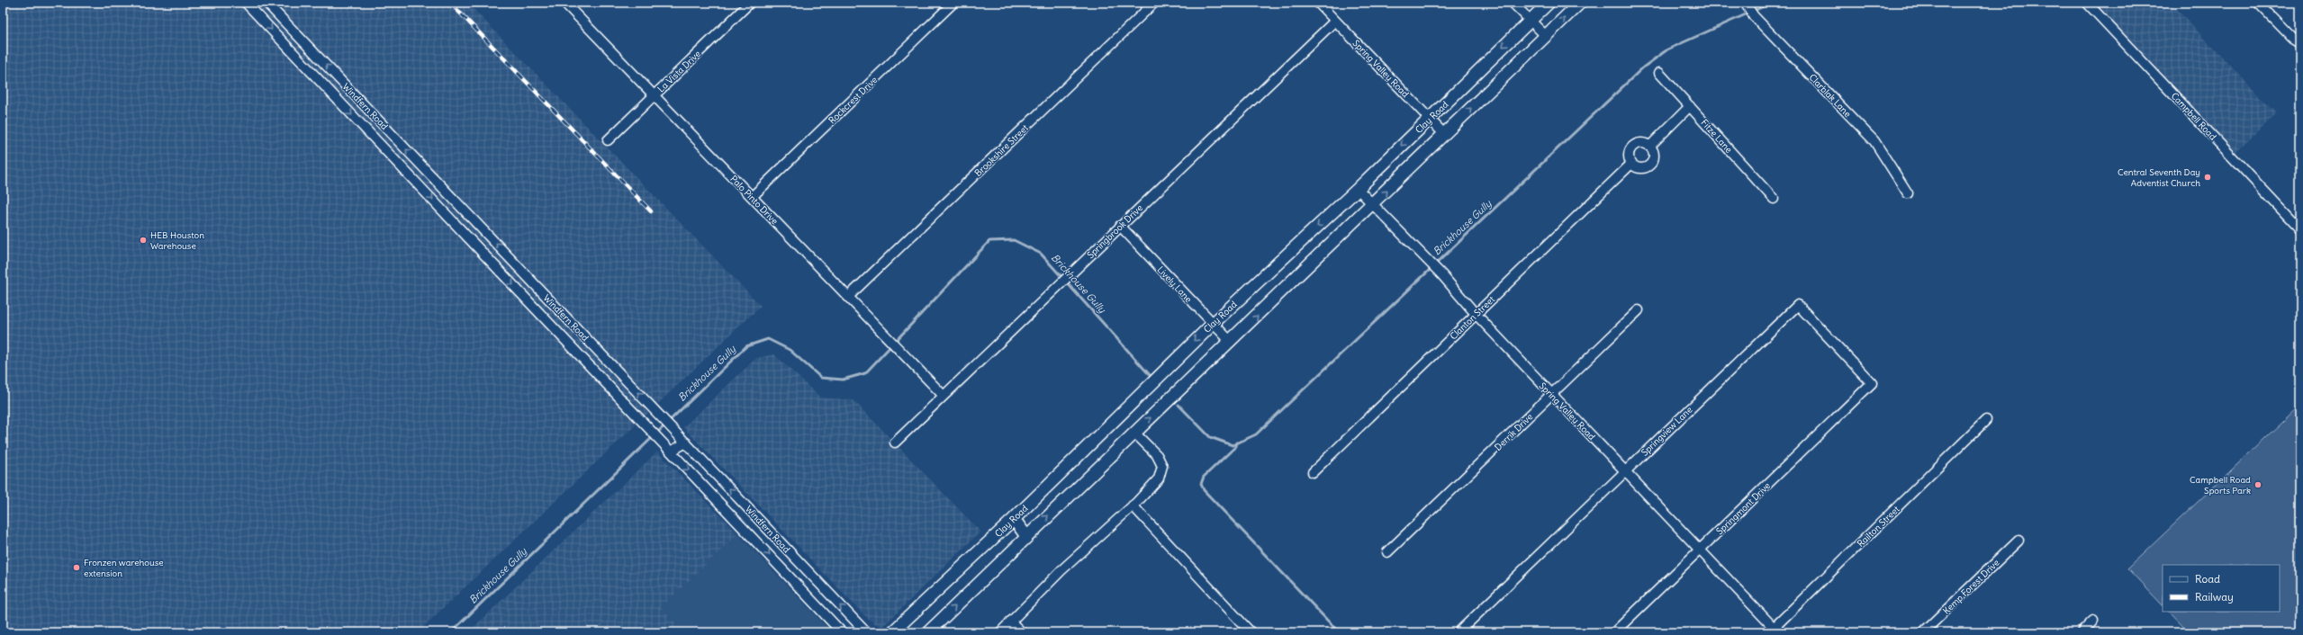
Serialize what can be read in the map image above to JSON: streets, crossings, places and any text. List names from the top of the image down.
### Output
{
  "streets": {
    "main road": ["Clay Road"],
    "street": [
      "Spring Valley Road",
      "La Vista Drive",
      "Clarblak Lane",
      "Rockcrest Drive",
      "Windfern Road",
      "Campbell Road",
      "Fitze Lane",
      "Brookshire Street",
      "Palo Pinto Drive",
      "Springbrook Drive",
      "Lively Lane",
      "Clanton Street",
      "Springview Lane",
      "Derrik Drive",
      "Springmont Drive",
      "Railton Street",
      "Kemp Forest Drive"
    ]
  },
  "crossings": [
    ["Spring Valley Road", "Clay Road"],
    ["Spring Valley Road", "Springbrook Drive"],
    ["Spring Valley Road", "Clanton Street"],
    ["Spring Valley Road", "Springview Lane"],
    ["Spring Valley Road", "Derrik Drive"],
    ["Spring Valley Road", "Springmont Drive"],
    ["Spring Valley Road", "Railton Street"],
    ["La Vista Drive", "Palo Pinto Drive"],
    ["Rockcrest Drive", "Palo Pinto Drive"],
    ["Clay Road", "Lively Lane"],
    ["Brookshire Street", "Palo Pinto Drive"],
    ["Palo Pinto Drive", "Springbrook Drive"],
    ["Springbrook Drive", "Lively Lane"],
    ["Springview Lane", "Springmont Drive"]
  ],
  "water": ["Brickhouse Gully"],
  "places": [
    "Central Seventh Day Adventist Church",
    "HEB Houston Warehouse",
    "Campbell Road Sports Park",
    "Fronzen warehouse extension"
  ],
  "legend": ["Road", "Railway"]
}
